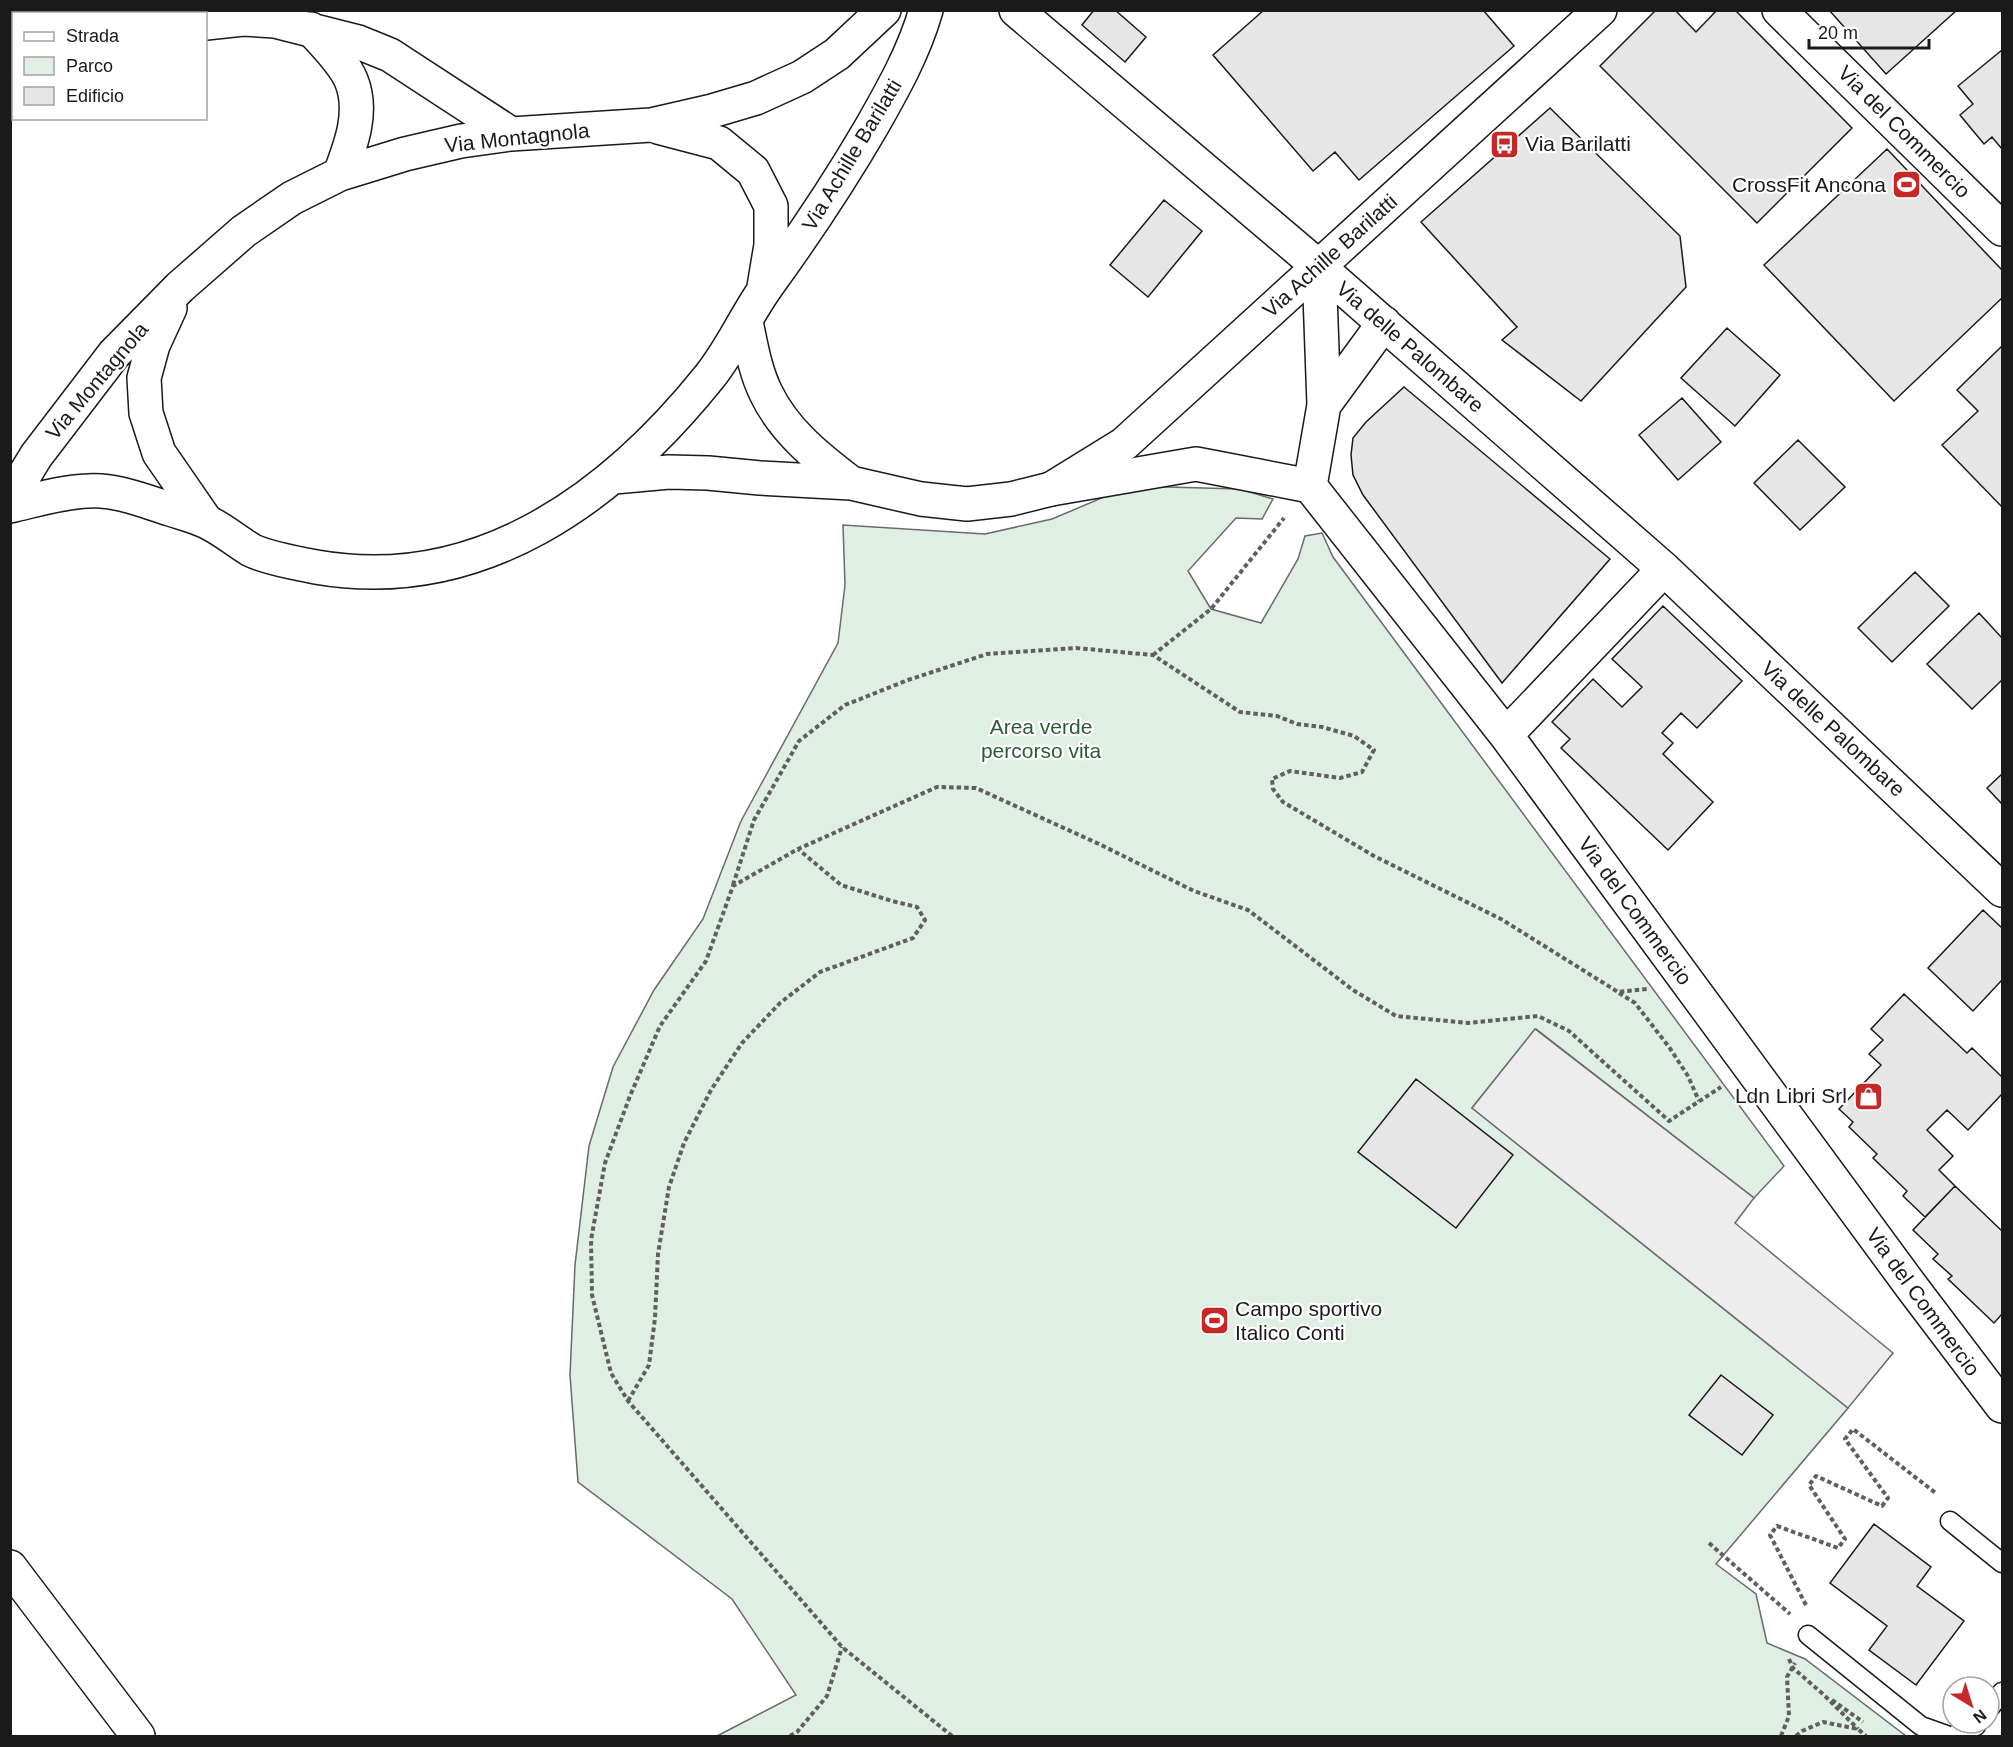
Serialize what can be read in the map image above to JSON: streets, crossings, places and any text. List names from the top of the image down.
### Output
{
  "streets": {
    "street": [
      "Via del Commercio",
      "Via Montagnola",
      "Via Achille Barilatti",
      "Via delle Palombare"
    ]
  },
  "crossings": [
    ["Via del Commercio", "Via Achille Barilatti"],
    ["Via Montagnola", "Via Achille Barilatti"],
    ["Via Achille Barilatti", "Via delle Palombare"]
  ],
  "parks": ["Area verde percorso vita"],
  "places": {
    "bus stop": ["Via Barilatti"],
    "sports": ["CrossFit Ancona", "Campo sportivo Italico Conti"],
    "shop": ["Ldn Libri Srl"]
  },
  "legend": ["Strada", "Parco", "Edificio"],
  "scale_bar": "20 m",
  "north": "bottom right"
}
